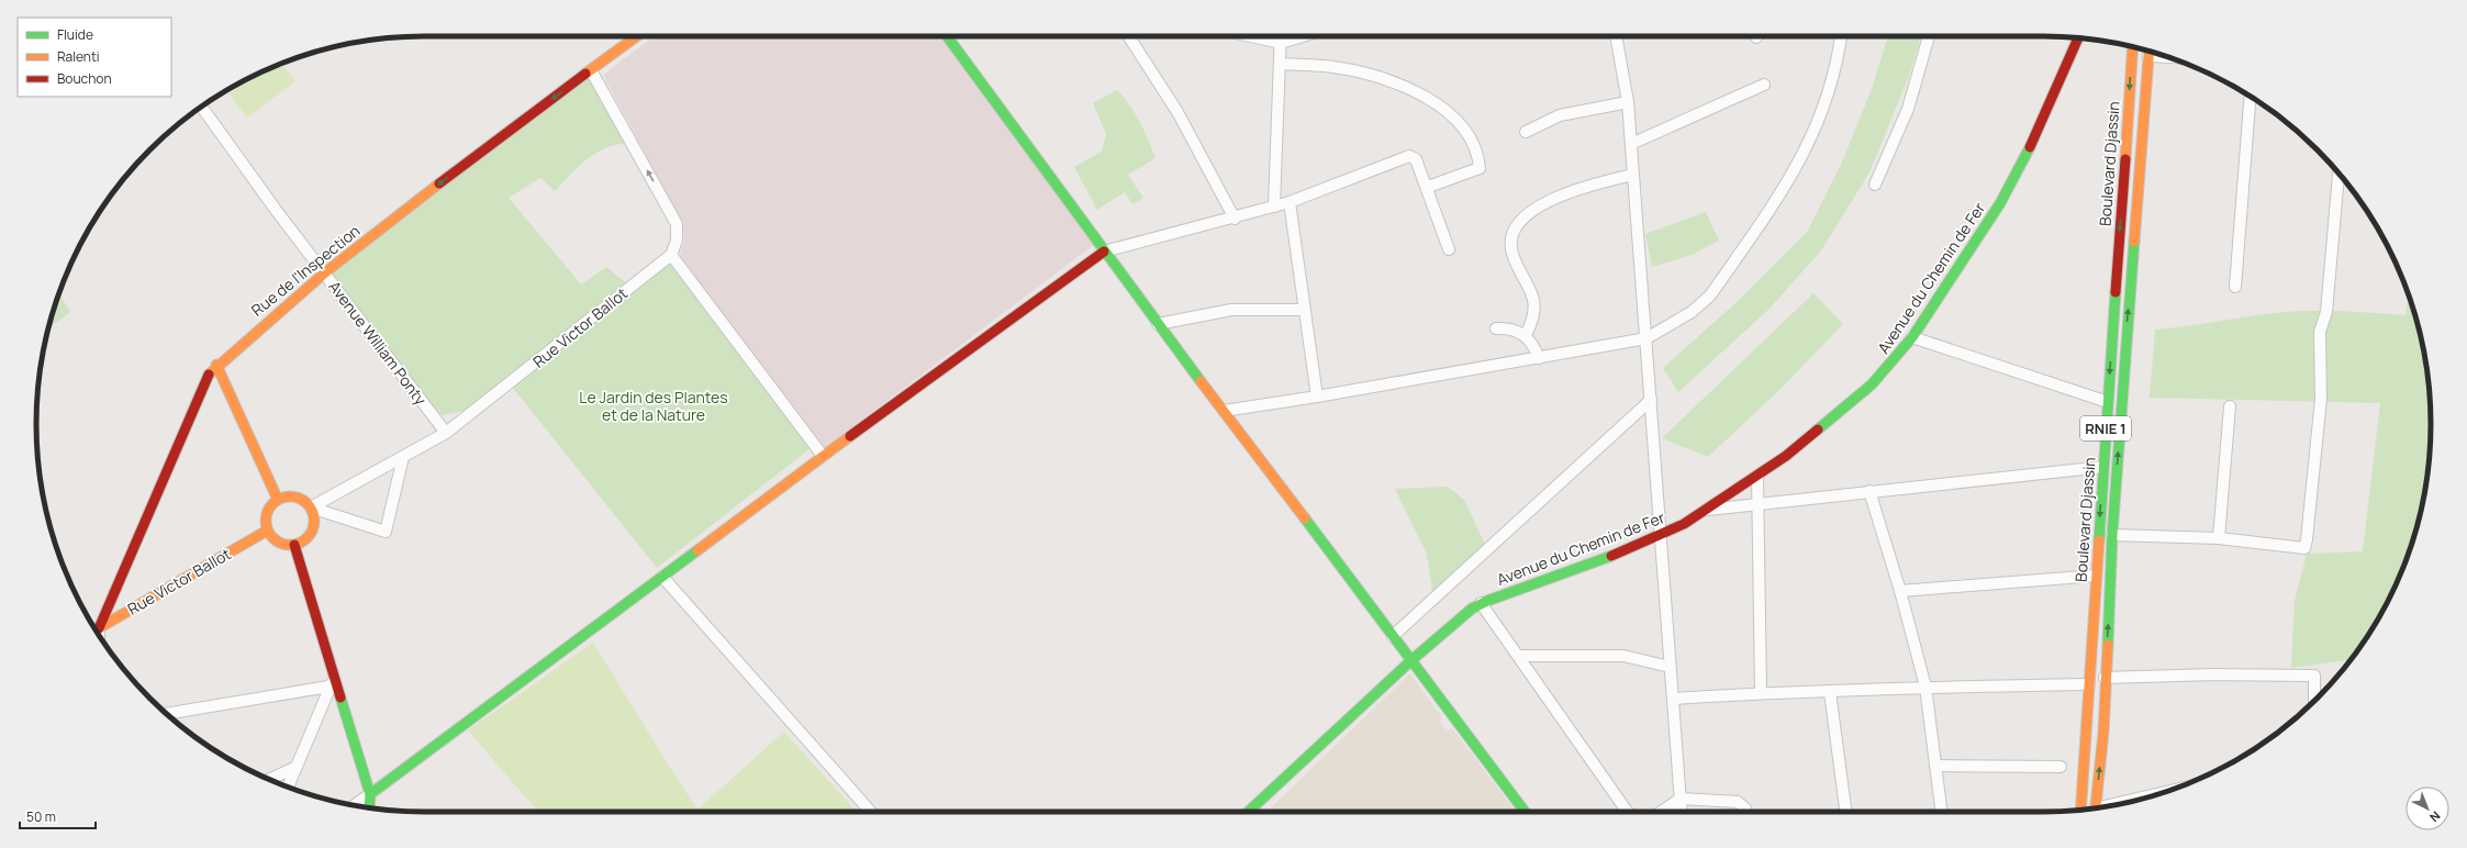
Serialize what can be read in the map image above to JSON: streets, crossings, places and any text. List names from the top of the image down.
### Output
{
  "streets": {
    "main road": [
      "Boulevard Djassin",
      "Rue de l'Inspection",
      "Avenue du Chemin de Fer",
      "Rue Victor Ballot",
      "RNIE 1"
    ],
    "street": ["Avenue William Ponty"]
  },
  "crossings": [
    ["Rue de l'Inspection", "Avenue William Ponty"],
    ["Rue Victor Ballot", "Avenue William Ponty"]
  ],
  "one_way": ["Rue de l'Inspection"],
  "parks": ["Le Jardin des Plantes et de la Nature"],
  "legend": ["Fluide", "Ralenti", "Bouchon"],
  "scale_bar": "50 m",
  "north": "bottom right"
}
